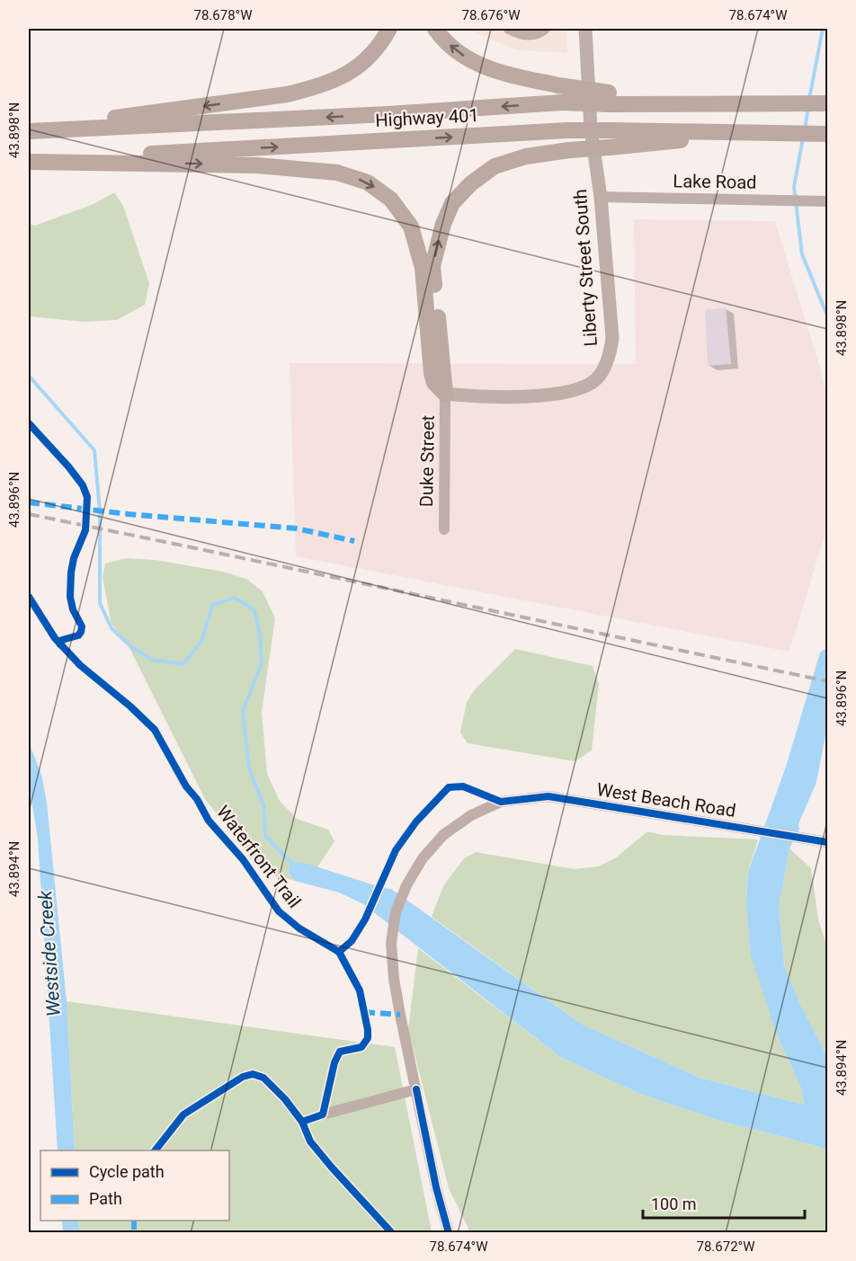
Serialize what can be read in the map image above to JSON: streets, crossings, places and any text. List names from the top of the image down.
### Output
{
  "streets": {
    "highway": ["Highway 401"],
    "main road": ["Liberty Street South"],
    "street": ["Lake Road", "Duke Street", "West Beach Road"],
    "cycle path": ["Waterfront Trail"]
  },
  "crossings": [
    ["Lake Road", "Liberty Street South"],
    ["Liberty Street South", "Duke Street"]
  ],
  "water": ["Westside Creek"],
  "legend": ["Cycle path", "Path"],
  "scale_bar": "100 m",
  "coordinates": [
    "78.678°W",
    "78.676°W",
    "78.674°W",
    "43.898°N",
    "43.896°N",
    "43.894°N",
    "78.672°W"
  ]
}
